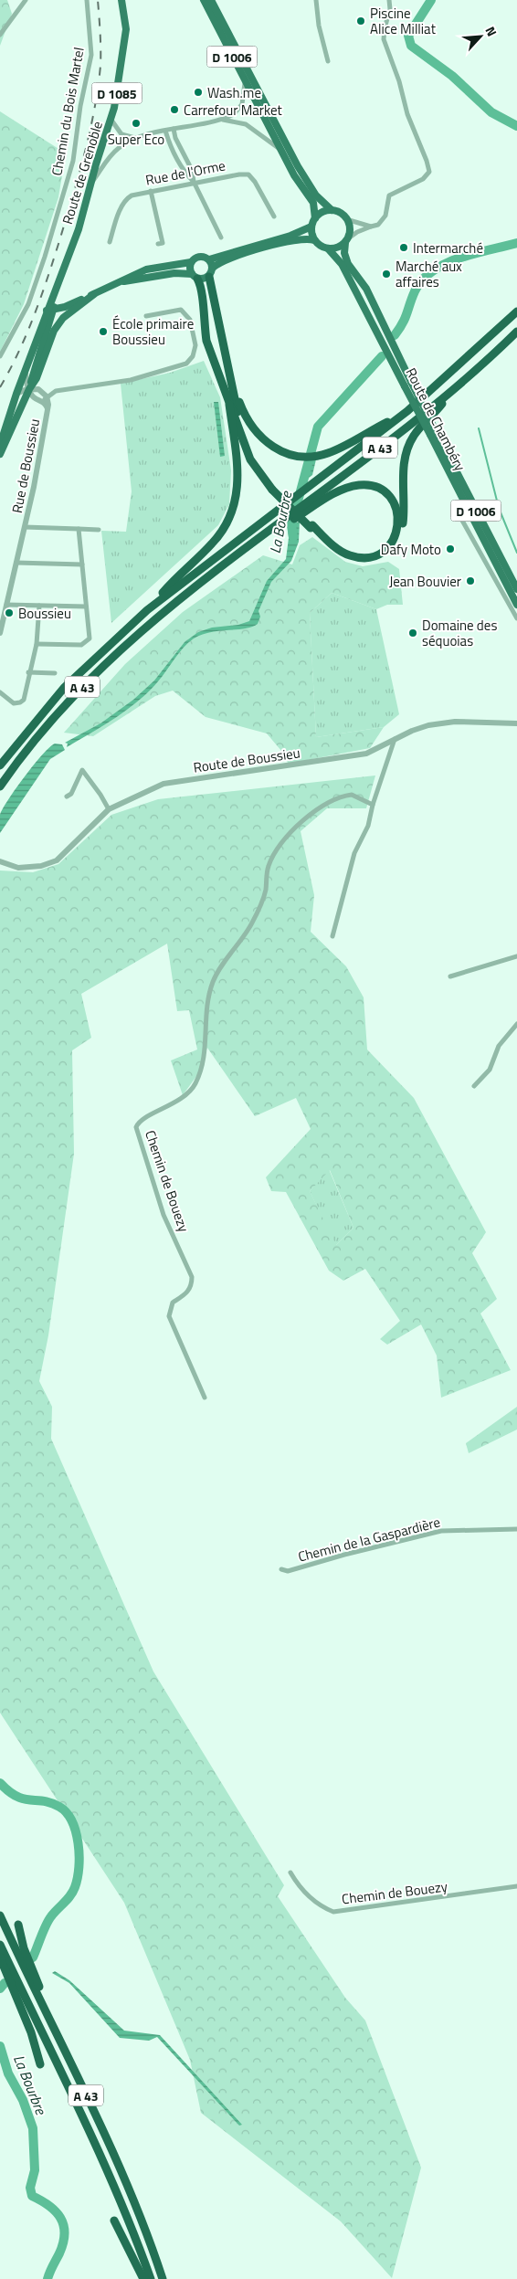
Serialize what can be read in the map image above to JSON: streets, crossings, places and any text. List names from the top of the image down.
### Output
{
  "streets": {
    "highway": ["A 43"],
    "main road": [
      "D 1006",
      "D 1085",
      "Route de Grenoble",
      "Route de Chambéry"
    ],
    "street": [
      "Chemin du Bois Martel",
      "Rue de l'Orme",
      "Rue de Boussieu",
      "Route de Boussieu",
      "Chemin de Bouezy",
      "Chemin de la Gaspardière"
    ]
  },
  "crossings": [
    ["D 1006", "Route de Chambéry"],
    ["D 1085", "Route de Grenoble"],
    ["D 1085", "Rue de Boussieu"],
    ["Route de Grenoble", "Rue de Boussieu"]
  ],
  "water": ["La Bourbre"],
  "places": [
    "Piscine Alice Milliat",
    "Wash.me",
    "Carrefour Market",
    "Super Eco",
    "Intermarché",
    "Marché aux affaires",
    "École primaire Boussieu",
    "Dafy Moto",
    "Jean Bouvier",
    "Boussieu",
    "Domaine des séquoias"
  ],
  "north": "top right"
}
